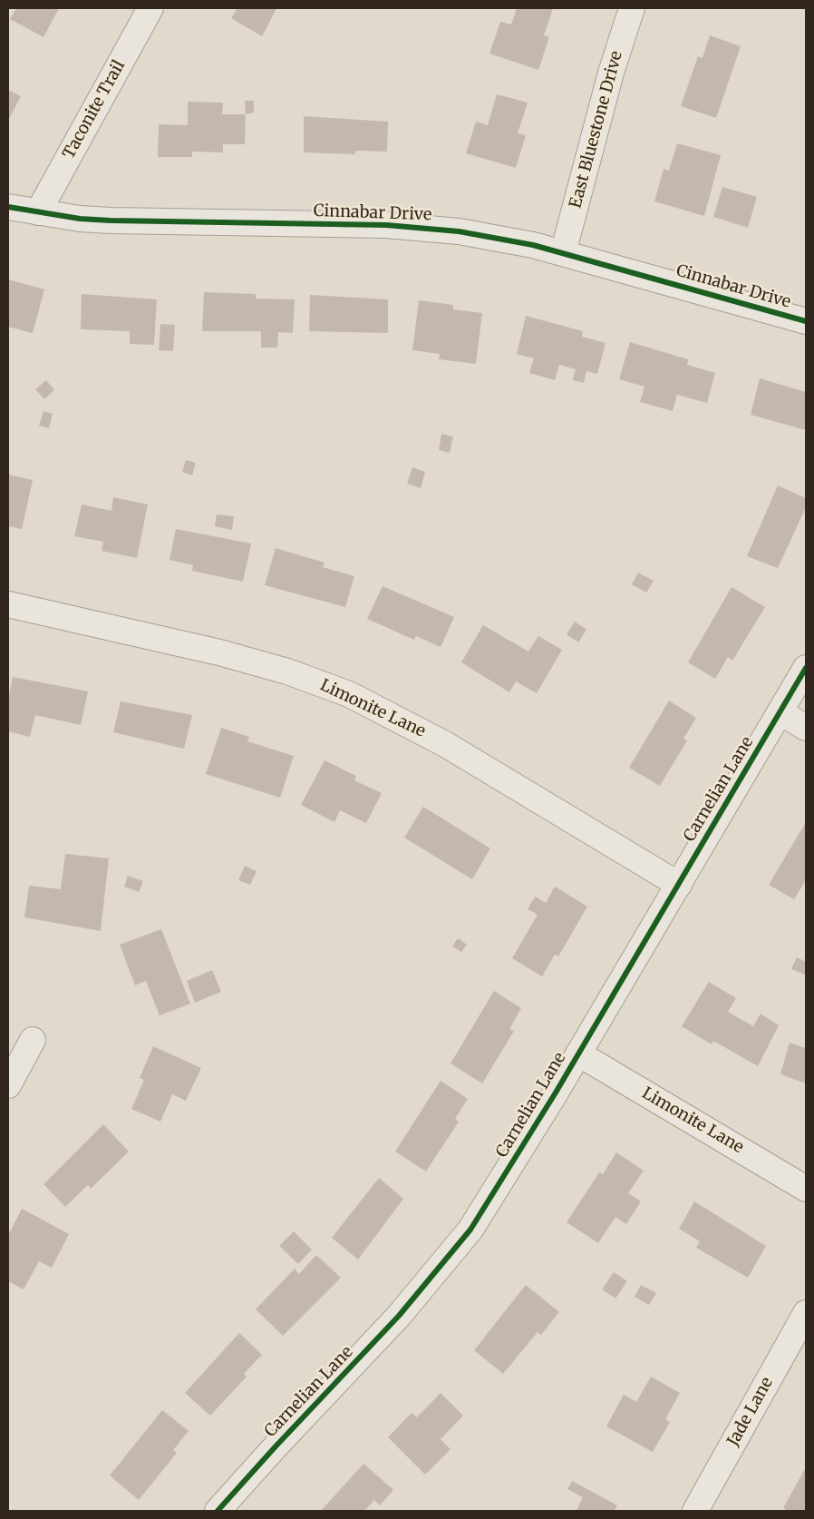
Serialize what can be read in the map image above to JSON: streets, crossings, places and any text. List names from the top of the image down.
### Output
{
  "streets": {
    "street": [
      "Taconite Trail",
      "East Bluestone Drive",
      "Cinnabar Drive",
      "Limonite Lane",
      "Carnelian Lane",
      "Jade Lane"
    ]
  },
  "crossings": [
    ["Taconite Trail", "Cinnabar Drive"],
    ["East Bluestone Drive", "Cinnabar Drive"],
    ["Limonite Lane", "Carnelian Lane"]
  ]
}
